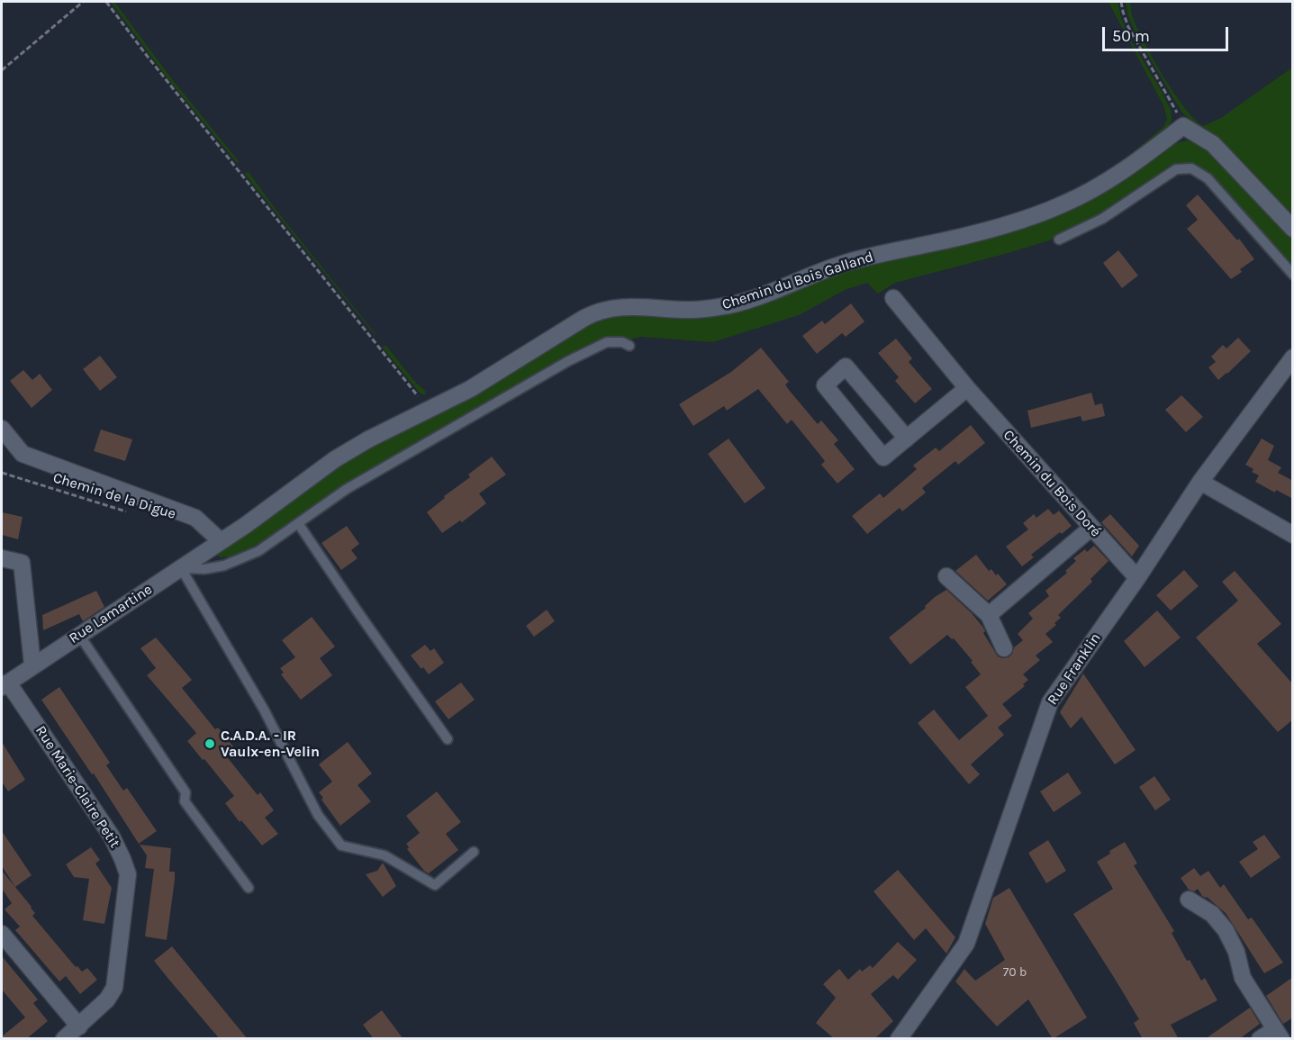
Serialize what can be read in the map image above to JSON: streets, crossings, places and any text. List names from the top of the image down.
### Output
{
  "streets": {
    "street": [
      "Chemin du Bois Galland",
      "Chemin du Bois Doré",
      "Rue Lamartine",
      "Rue Franklin",
      "Rue Marie-Claire Petit"
    ],
    "path": ["Chemin de la Digue"]
  },
  "crossings": [
    ["Chemin du Bois Galland", "Rue Lamartine"],
    ["Chemin du Bois Doré", "Rue Franklin"],
    ["Rue Lamartine", "Rue Marie-Claire Petit"]
  ],
  "places": ["C.A.D.A. - IR Vaulx-en-Velin"],
  "house_numbers": ["70 b"],
  "scale_bar": "50 m"
}
